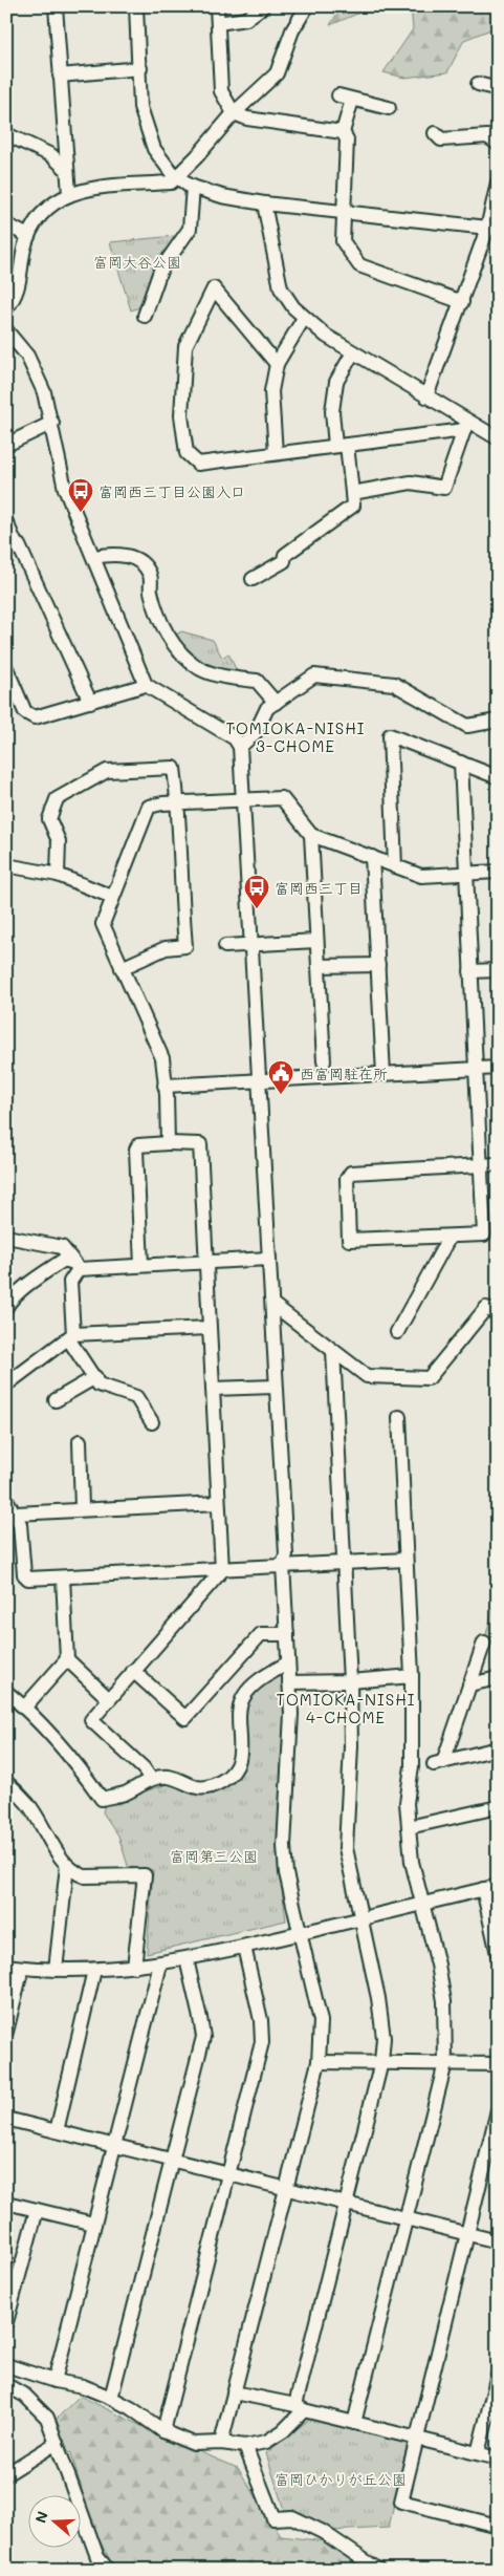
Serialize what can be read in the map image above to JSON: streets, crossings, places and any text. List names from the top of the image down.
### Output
{
  "districts": ["TOMIOKA-NISHI 3-CHOME", "TOMIOKA-NISHI 4-CHOME"],
  "parks": ["富岡大谷公園", "富岡第三公園", "富岡ひかりが丘公園"],
  "places": {
    "bus stop": ["富岡西三丁目公園入口", "富岡西三丁目"],
    "public building": ["西富岡駐在所"]
  },
  "north": "left"
}
